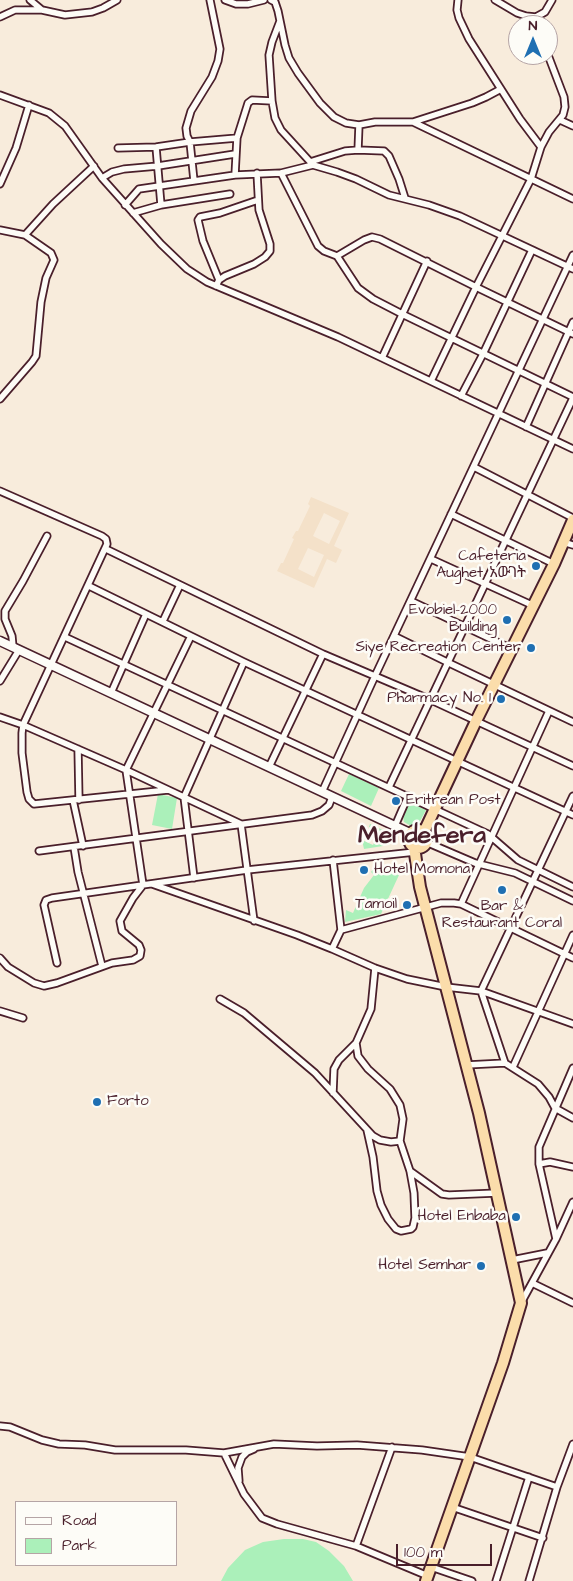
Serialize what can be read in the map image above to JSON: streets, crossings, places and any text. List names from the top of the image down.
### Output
{
  "districts": ["Mendefera"],
  "places": [
    "Cafeteria Aughet አውገት",
    "Evobiel-2000 Building",
    "Siye Recreation Center",
    "Pharmacy No. 1",
    "Eritrean Post",
    "Hotel Momona",
    "Bar & Restaurant Coral",
    "Tamoil",
    "Forto",
    "Hotel Enbaba",
    "Hotel Semhar"
  ],
  "legend": ["Road", "Park"],
  "scale_bar": "100 m",
  "north": "top"
}
